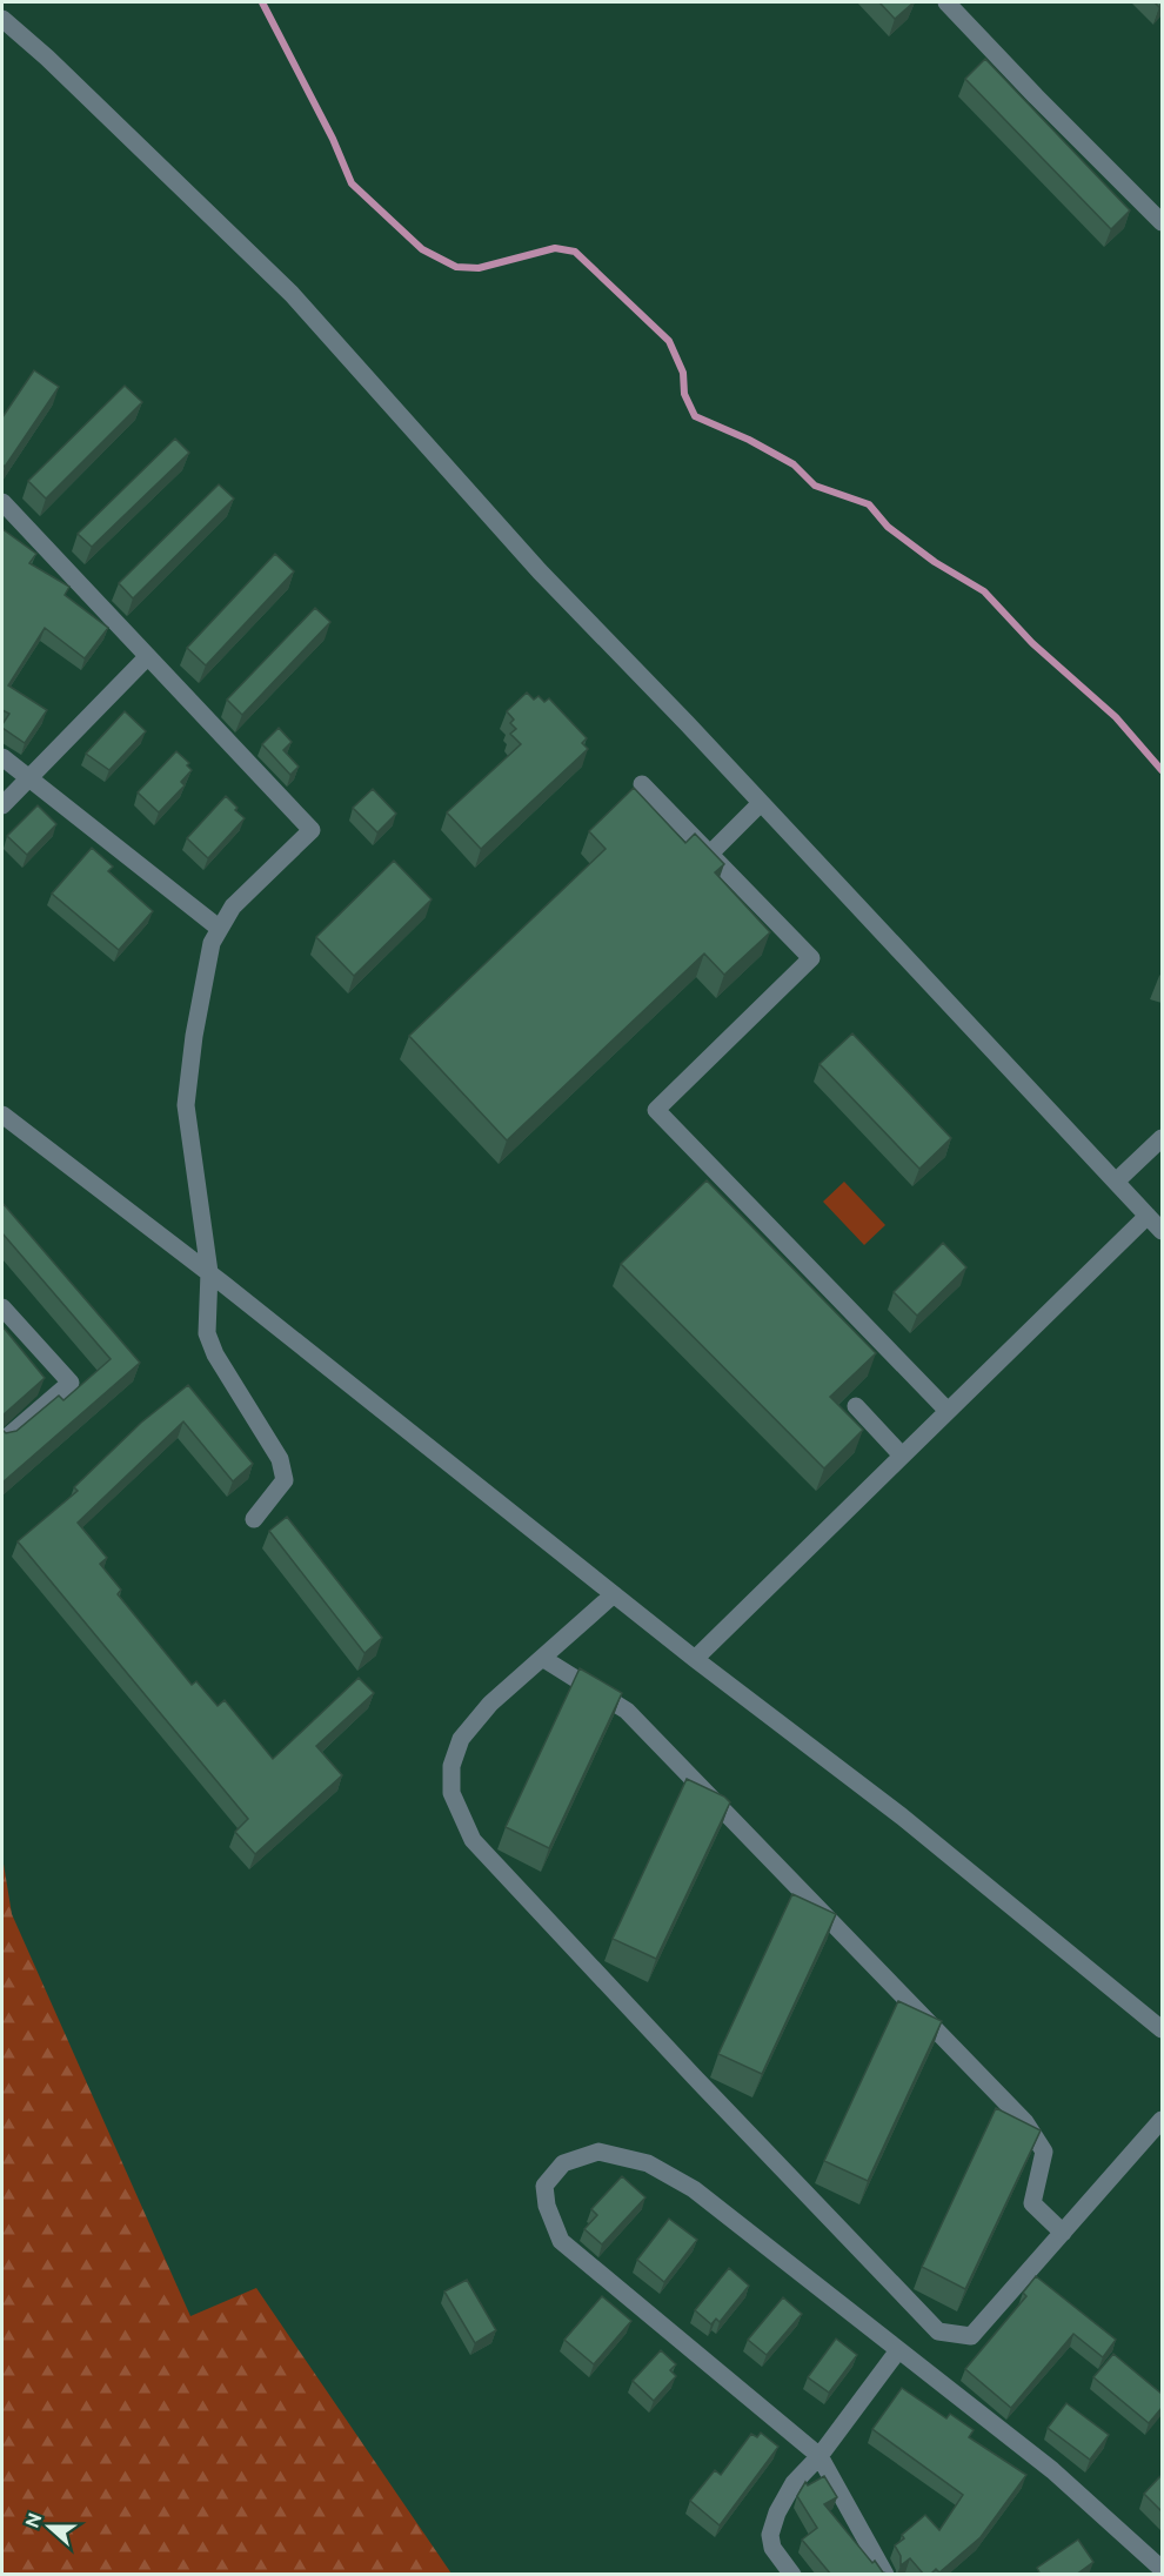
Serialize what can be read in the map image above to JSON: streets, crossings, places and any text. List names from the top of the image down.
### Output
{
  "north": "left"
}
